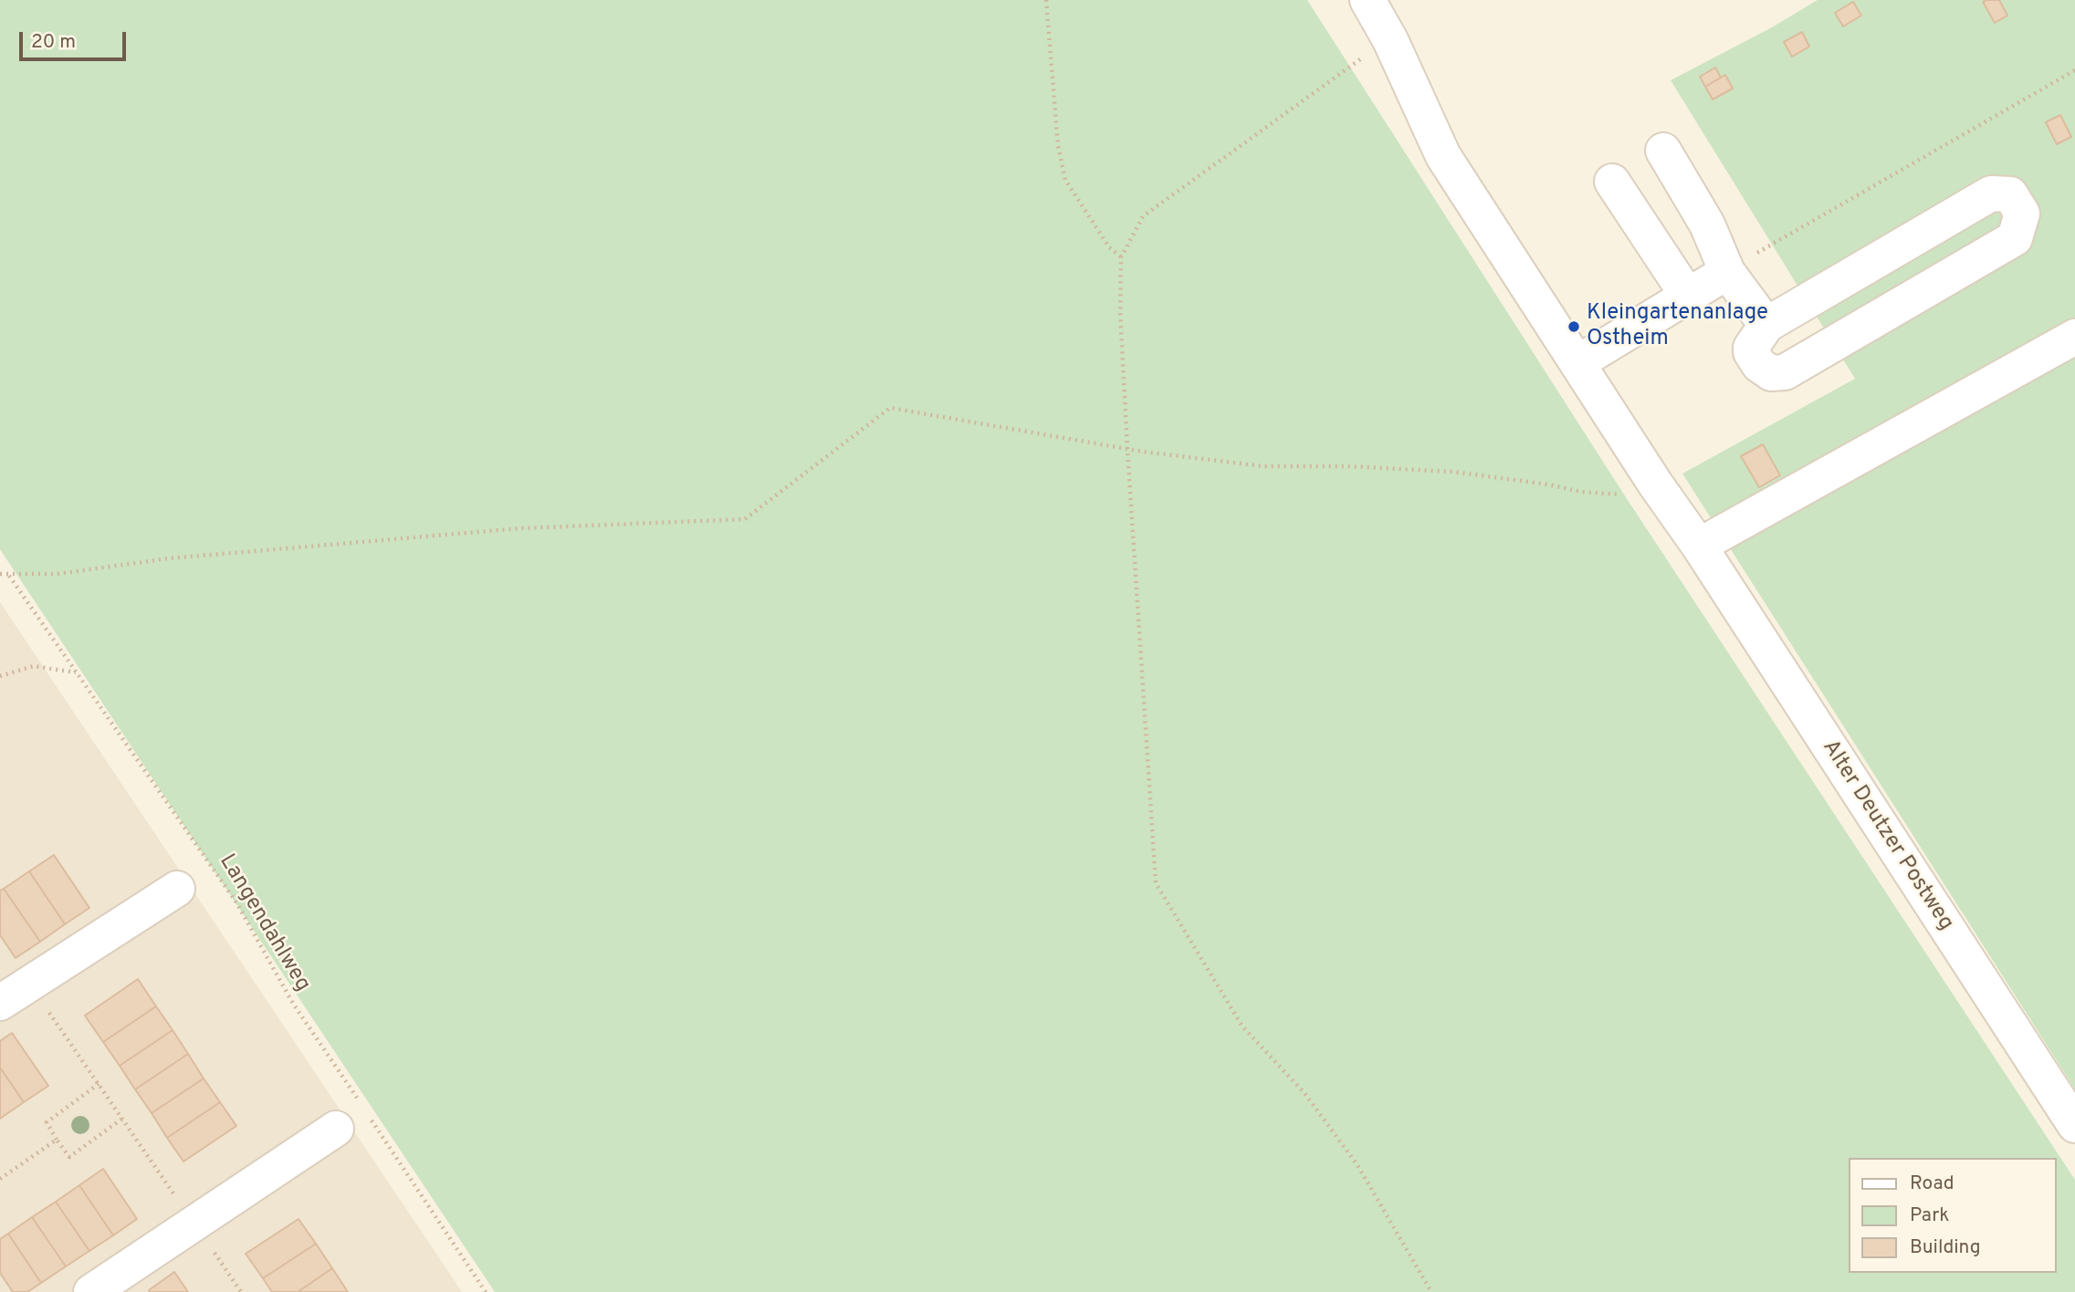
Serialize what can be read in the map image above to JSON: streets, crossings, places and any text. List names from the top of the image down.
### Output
{
  "streets": {
    "street": ["Alter Deutzer Postweg"],
    "path": ["Langendahlweg"]
  },
  "places": ["Kleingartenanlage Ostheim"],
  "legend": ["Road", "Park", "Building"],
  "scale_bar": "20 m"
}
